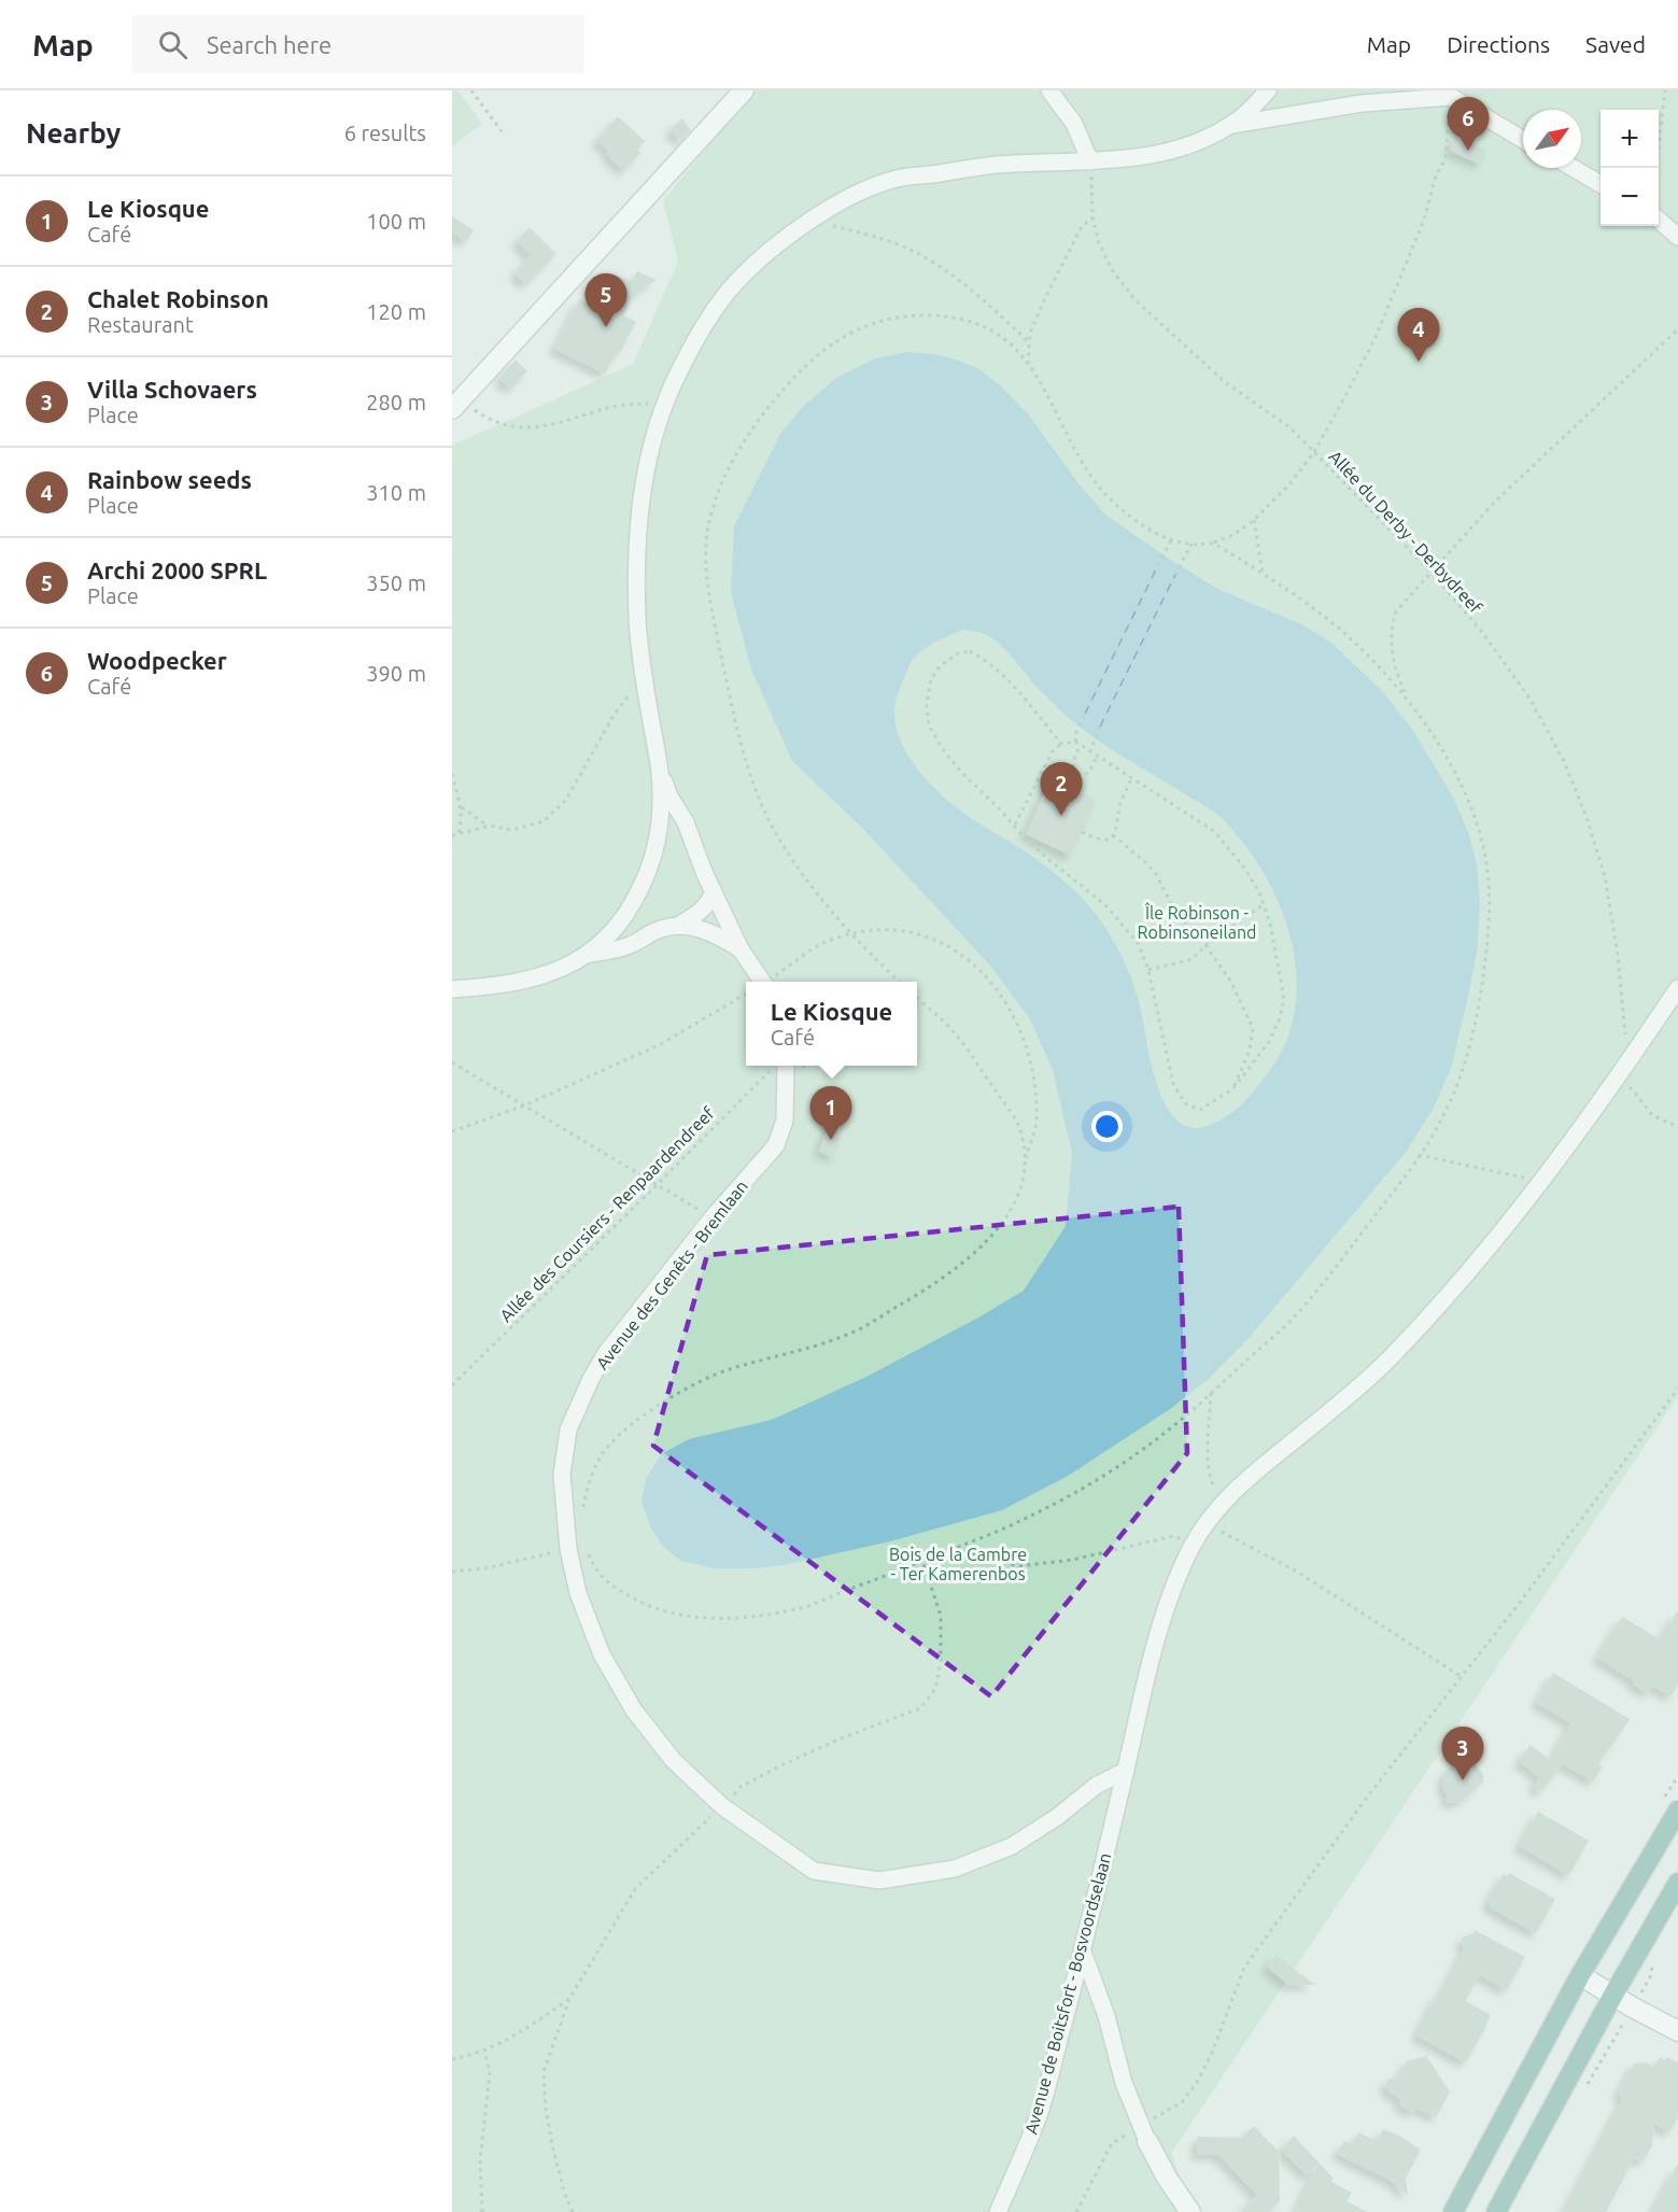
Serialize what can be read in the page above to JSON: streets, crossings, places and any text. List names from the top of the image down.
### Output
{
  "streets": {
    "street": ["Avenue des Genêts - Bremlaan", "Avenue de Boitsfort - Bosvoordselaan"],
    "path": ["Allée du Derby - Derbydreef", "Allée des Coursiers - Renpaardendreef"]
  },
  "crossings": [
    ["Allée du Derby - Derbydreef", "Avenue de Boitsfort - Bosvoordselaan"],
    ["Allée des Coursiers - Renpaardendreef", "Avenue des Genêts - Bremlaan"],
    ["Avenue des Genêts - Bremlaan", "Avenue de Boitsfort - Bosvoordselaan"]
  ],
  "parks": ["Île Robinson - Robinsoneiland", "Bois de la Cambre - Ter Kamerenbos"],
  "north": "top right",
  "page": {
    "header": "Map",
    "search": "Search here",
    "nav": ["Map", "Directions", "Saved"],
    "heading": ["Nearby", "6 results"],
    "pins": [
      "6",
      "5",
      "4",
      "2",
      "1",
      "3"
    ],
    "map_buttons": ["+", "−"],
    "list": [
      {
        "mark": "1",
        "name": "Le Kiosque",
        "note": "Café",
        "value": "100 m"
      },
      {
        "mark": "2",
        "name": "Chalet Robinson",
        "note": "Restaurant",
        "value": "120 m"
      },
      {
        "mark": "3",
        "name": "Villa Schovaers",
        "note": "Place",
        "value": "280 m"
      },
      {
        "mark": "4",
        "name": "Rainbow seeds",
        "note": "Place",
        "value": "310 m"
      },
      {
        "mark": "5",
        "name": "Archi 2000 SPRL",
        "note": "Place",
        "value": "350 m"
      },
      {
        "mark": "6",
        "name": "Woodpecker",
        "note": "Café",
        "value": "390 m"
      }
    ],
    "popup": ["Le Kiosque", "Café"]
  }
}
